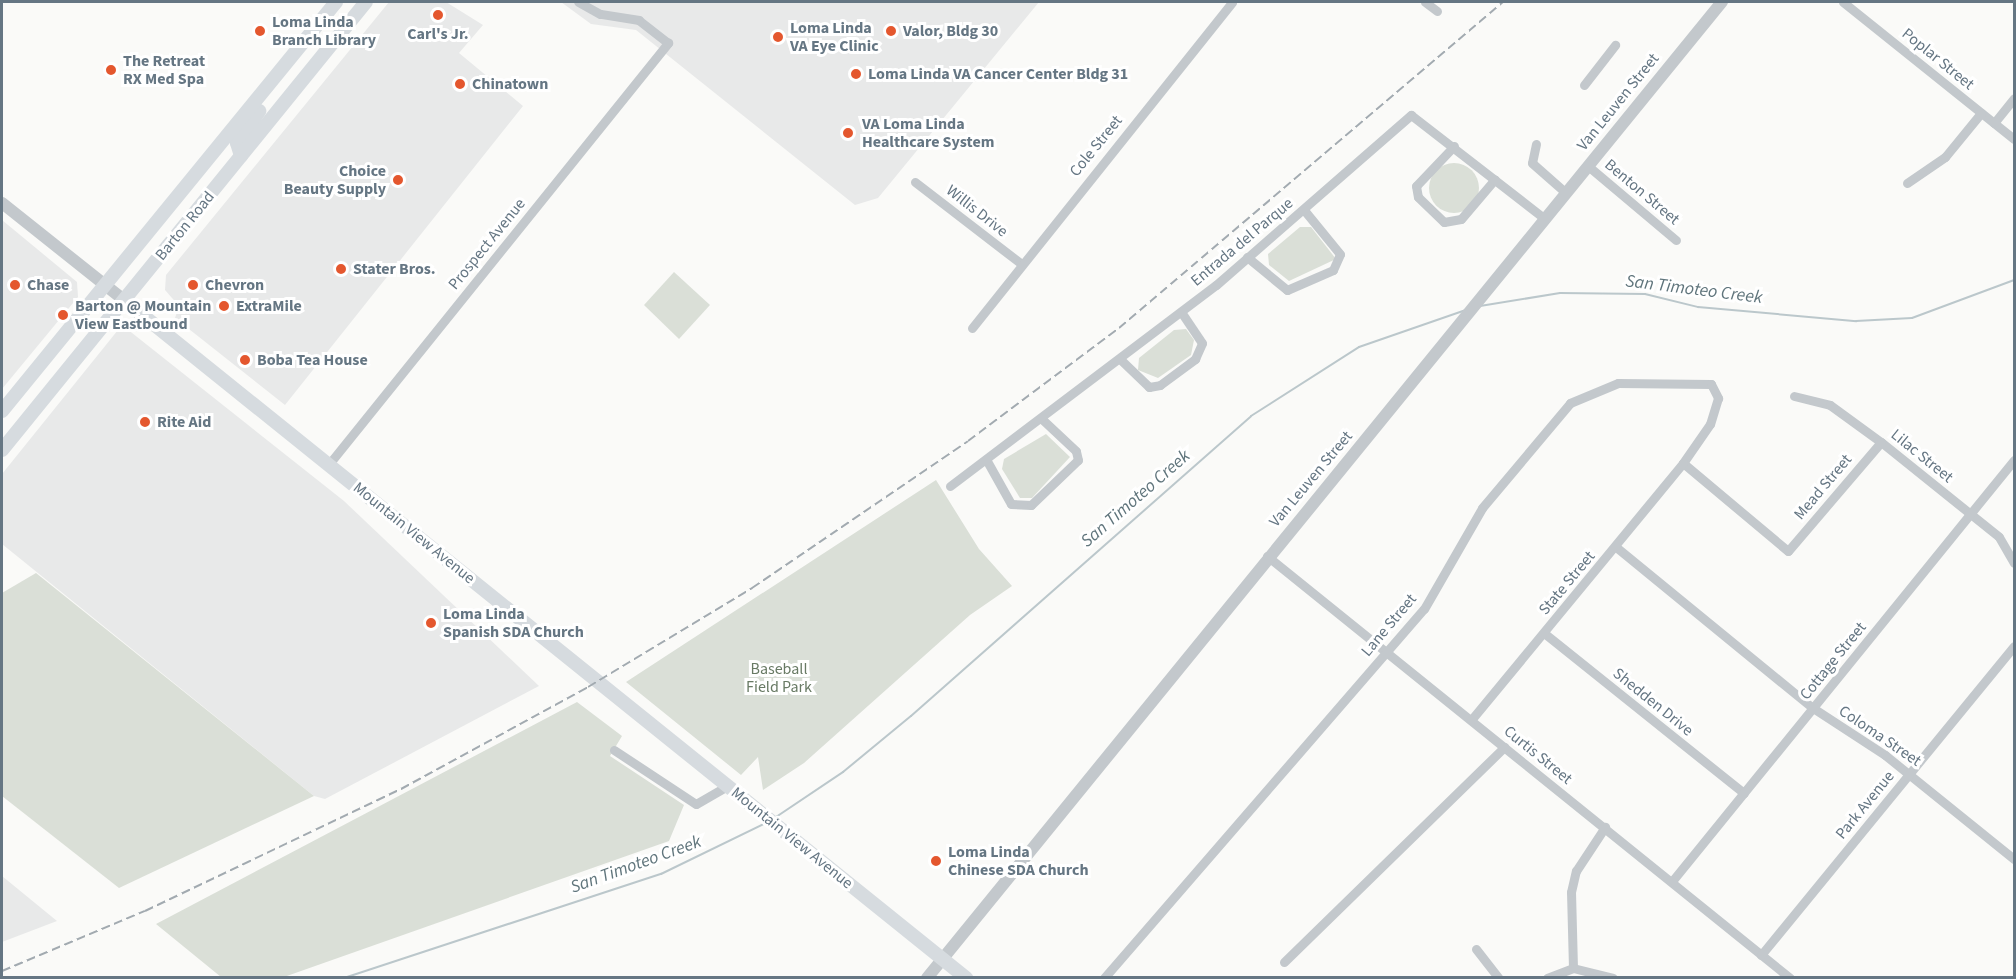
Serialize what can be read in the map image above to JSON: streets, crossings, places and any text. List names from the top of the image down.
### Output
{
  "streets": {
    "main road": ["Barton Road", "Mountain View Avenue"],
    "street": [
      "Poplar Street",
      "Van Leuven Street",
      "Cole Street",
      "Benton Street",
      "Willis Drive",
      "Entrada del Parque",
      "Prospect Avenue",
      "Lilac Street",
      "Mead Street",
      "State Street",
      "Lane Street",
      "Cottage Street",
      "Shedden Drive",
      "Coloma Street",
      "Curtis Street",
      "Park Avenue"
    ]
  },
  "crossings": [
    ["Van Leuven Street", "Benton Street"],
    ["Van Leuven Street", "Entrada del Parque"],
    ["Van Leuven Street", "Mountain View Avenue"],
    ["Van Leuven Street", "Curtis Street"],
    ["Cole Street", "Willis Drive"],
    ["Barton Road", "Mountain View Avenue"],
    ["Prospect Avenue", "Mountain View Avenue"],
    ["Lilac Street", "Mead Street"],
    ["Lilac Street", "Cottage Street"],
    ["Mead Street", "State Street"],
    ["Mead Street", "Lane Street"],
    ["State Street", "Lane Street"],
    ["State Street", "Shedden Drive"],
    ["State Street", "Coloma Street"],
    ["State Street", "Curtis Street"],
    ["Lane Street", "Curtis Street"],
    ["Cottage Street", "Shedden Drive"],
    ["Cottage Street", "Coloma Street"],
    ["Cottage Street", "Curtis Street"],
    ["Coloma Street", "Park Avenue"],
    ["Curtis Street", "Park Avenue"]
  ],
  "water": ["San Timoteo Creek"],
  "parks": ["Baseball Field Park"],
  "places": [
    "Carl's Jr.",
    "Loma Linda Branch Library",
    "Valor, Bldg 30",
    "Loma Linda VA Eye Clinic",
    "The Retreat RX Med Spa",
    "Loma Linda VA Cancer Center Bldg 31",
    "Chinatown",
    "VA Loma Linda Healthcare System",
    "Choice Beauty Supply",
    "Stater Bros.",
    "Chase",
    "Chevron",
    "ExtraMile",
    "Barton @ Mountain View Eastbound",
    "Boba Tea House",
    "Rite Aid",
    "Loma Linda Spanish SDA Church",
    "Loma Linda Chinese SDA Church"
  ]
}
